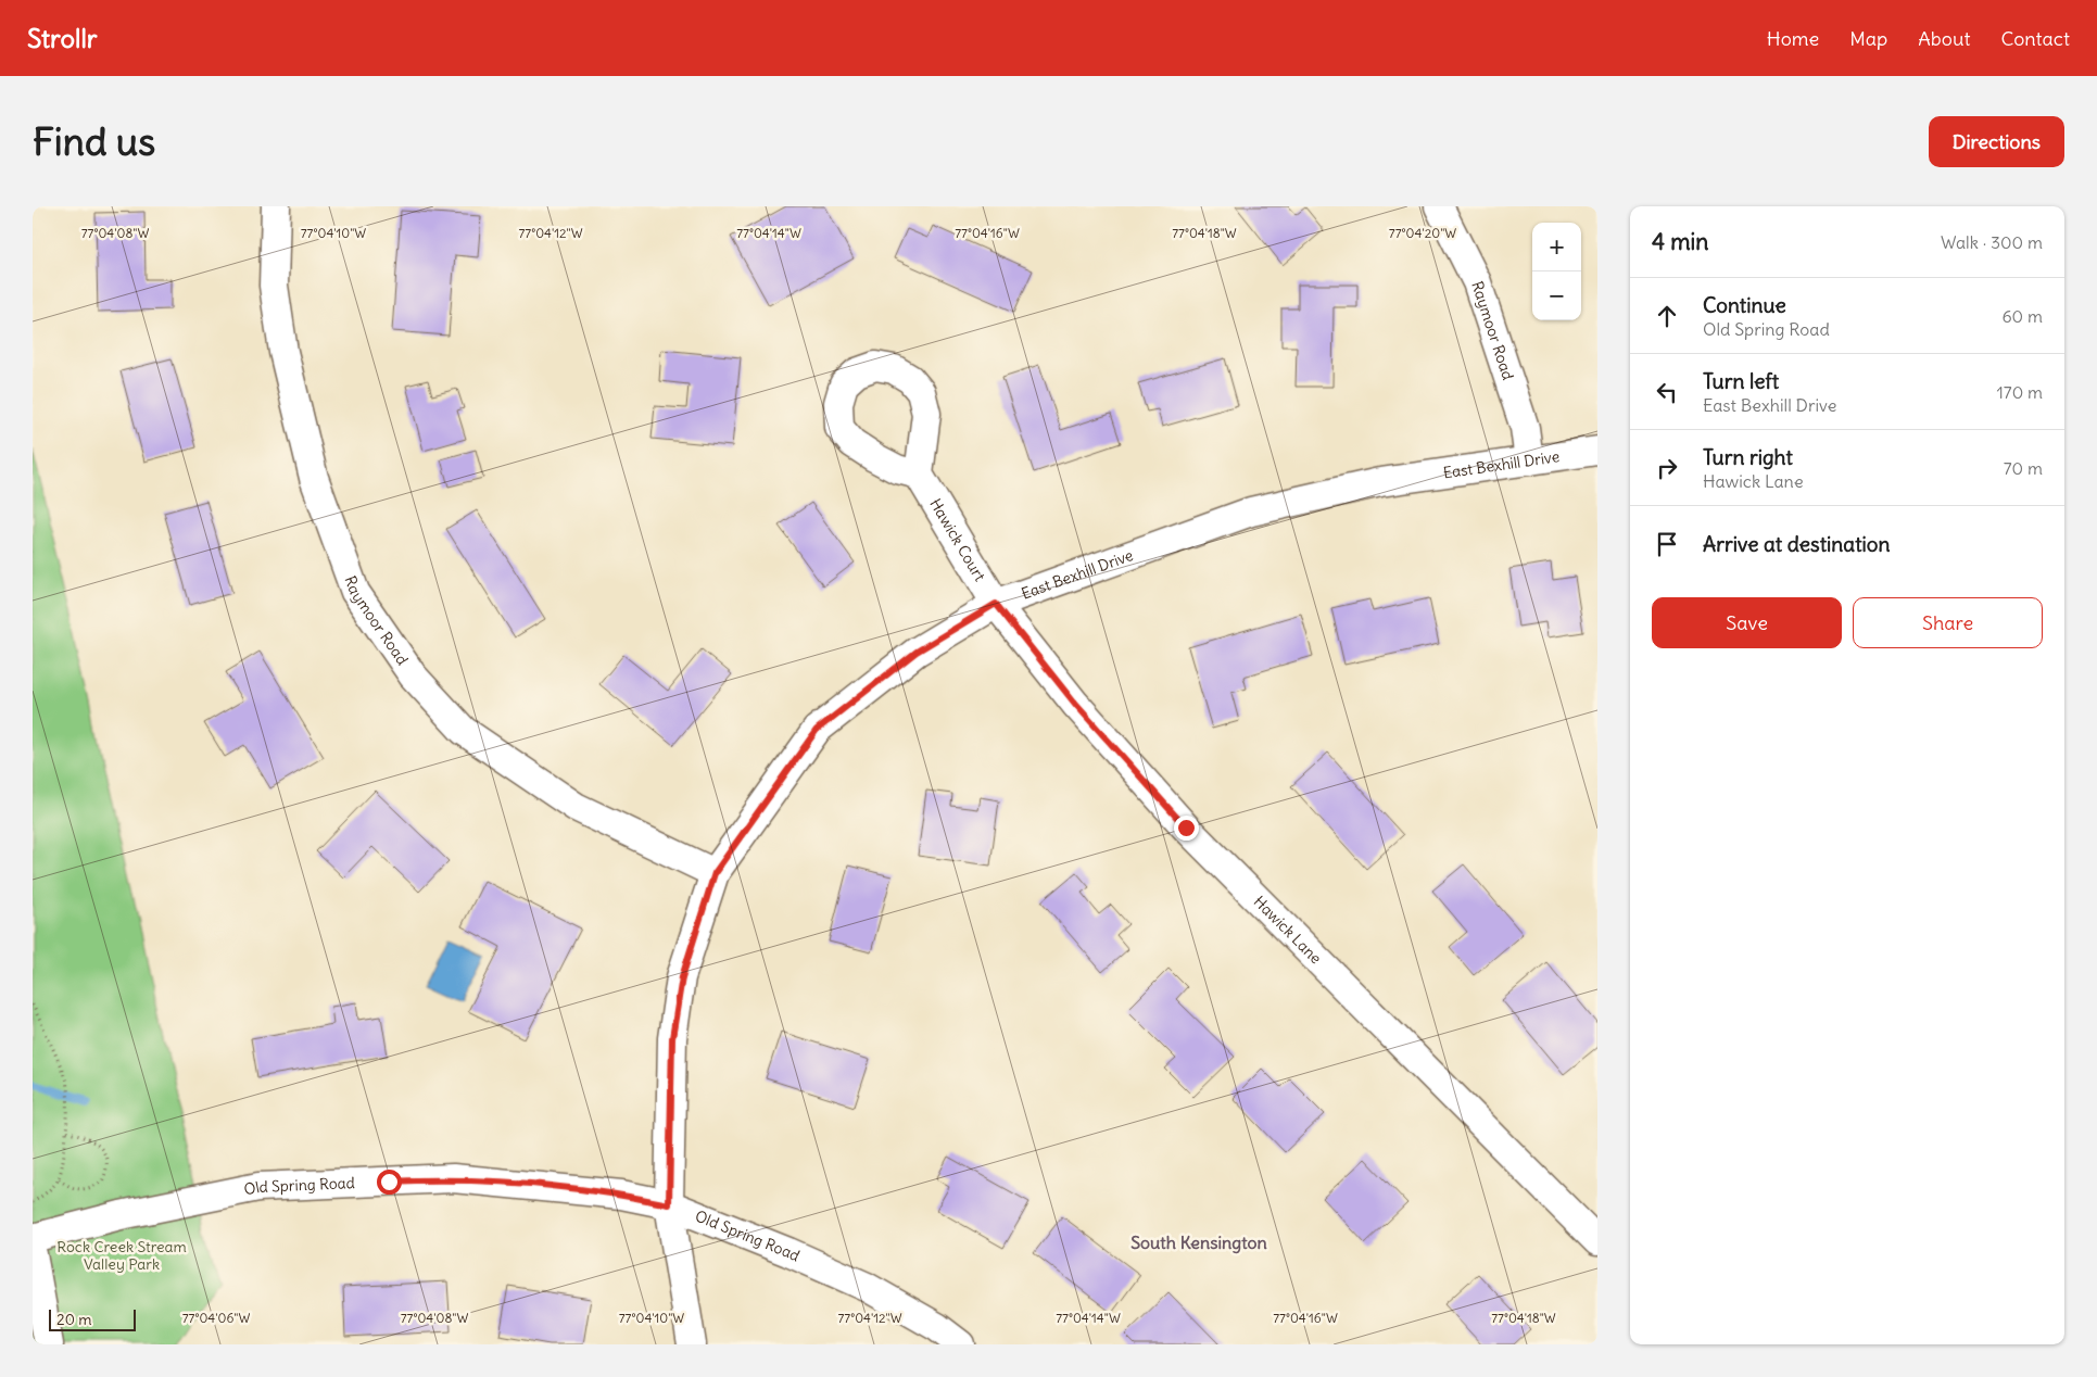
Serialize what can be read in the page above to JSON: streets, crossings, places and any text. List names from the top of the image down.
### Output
{
  "streets": {
    "street": [
      "Raymoor Road",
      "East Bexhill Drive",
      "Hawick Court",
      "Hawick Lane",
      "Old Spring Road"
    ]
  },
  "crossings": [
    ["Raymoor Road", "East Bexhill Drive"],
    ["East Bexhill Drive", "Hawick Court"],
    ["East Bexhill Drive", "Hawick Lane"],
    ["East Bexhill Drive", "Old Spring Road"],
    ["Hawick Court", "Hawick Lane"]
  ],
  "districts": ["South Kensington"],
  "parks": ["Rock Creek Stream Valley Park"],
  "scale_bar": "20 m",
  "page": {
    "header": "Strollr",
    "nav": [
      "Home",
      "Map",
      "About",
      "Contact"
    ],
    "buttons": [
      "Directions",
      ["Save", "Share"]
    ],
    "title": "Find us",
    "heading": ["4 min", "Walk · 300 m"],
    "map_buttons": ["+", "−"],
    "list": [
      ["Continue", "Old Spring Road", "60 m"],
      ["Turn left", "East Bexhill Drive", "170 m"],
      ["Turn right", "Hawick Lane", "70 m"],
      "Arrive at destination"
    ],
    "scale": "20 m"
  },
  "coordinates": [
    "77°04'08\"W",
    "77°04'10\"W",
    "77°04'12\"W",
    "77°04'14\"W",
    "77°04'16\"W",
    "77°04'18\"W",
    "77°04'20\"W",
    "77°04'06\"W"
  ]
}
